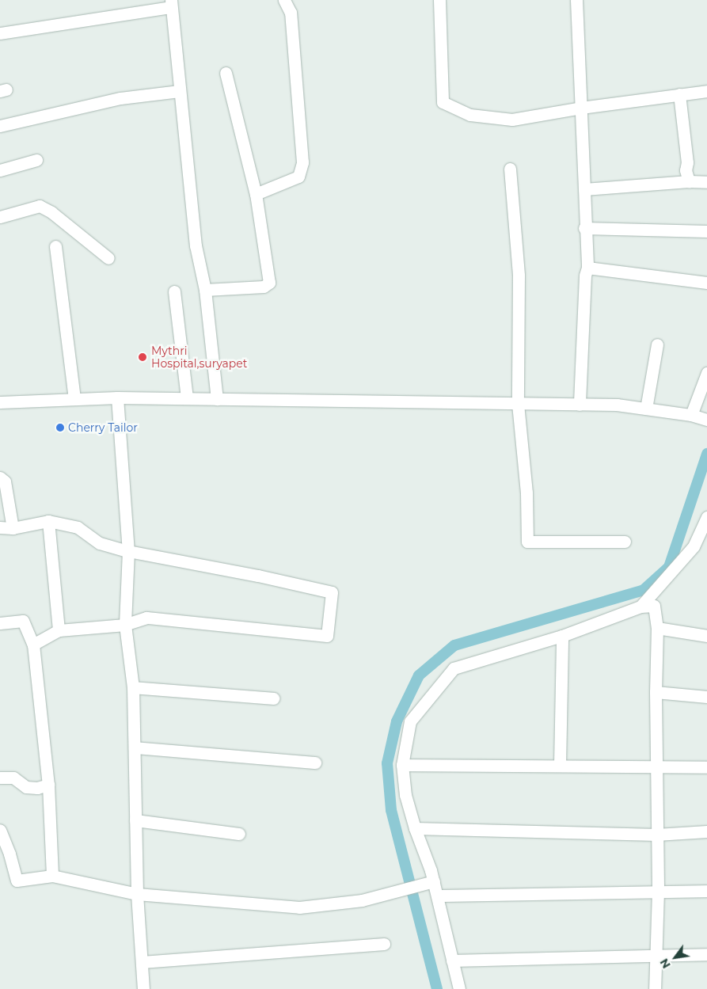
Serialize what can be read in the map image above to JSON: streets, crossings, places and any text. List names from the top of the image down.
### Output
{
  "places": ["Mythri Hospital,suryapet", "Cherry Tailor"],
  "north": "bottom left"
}
